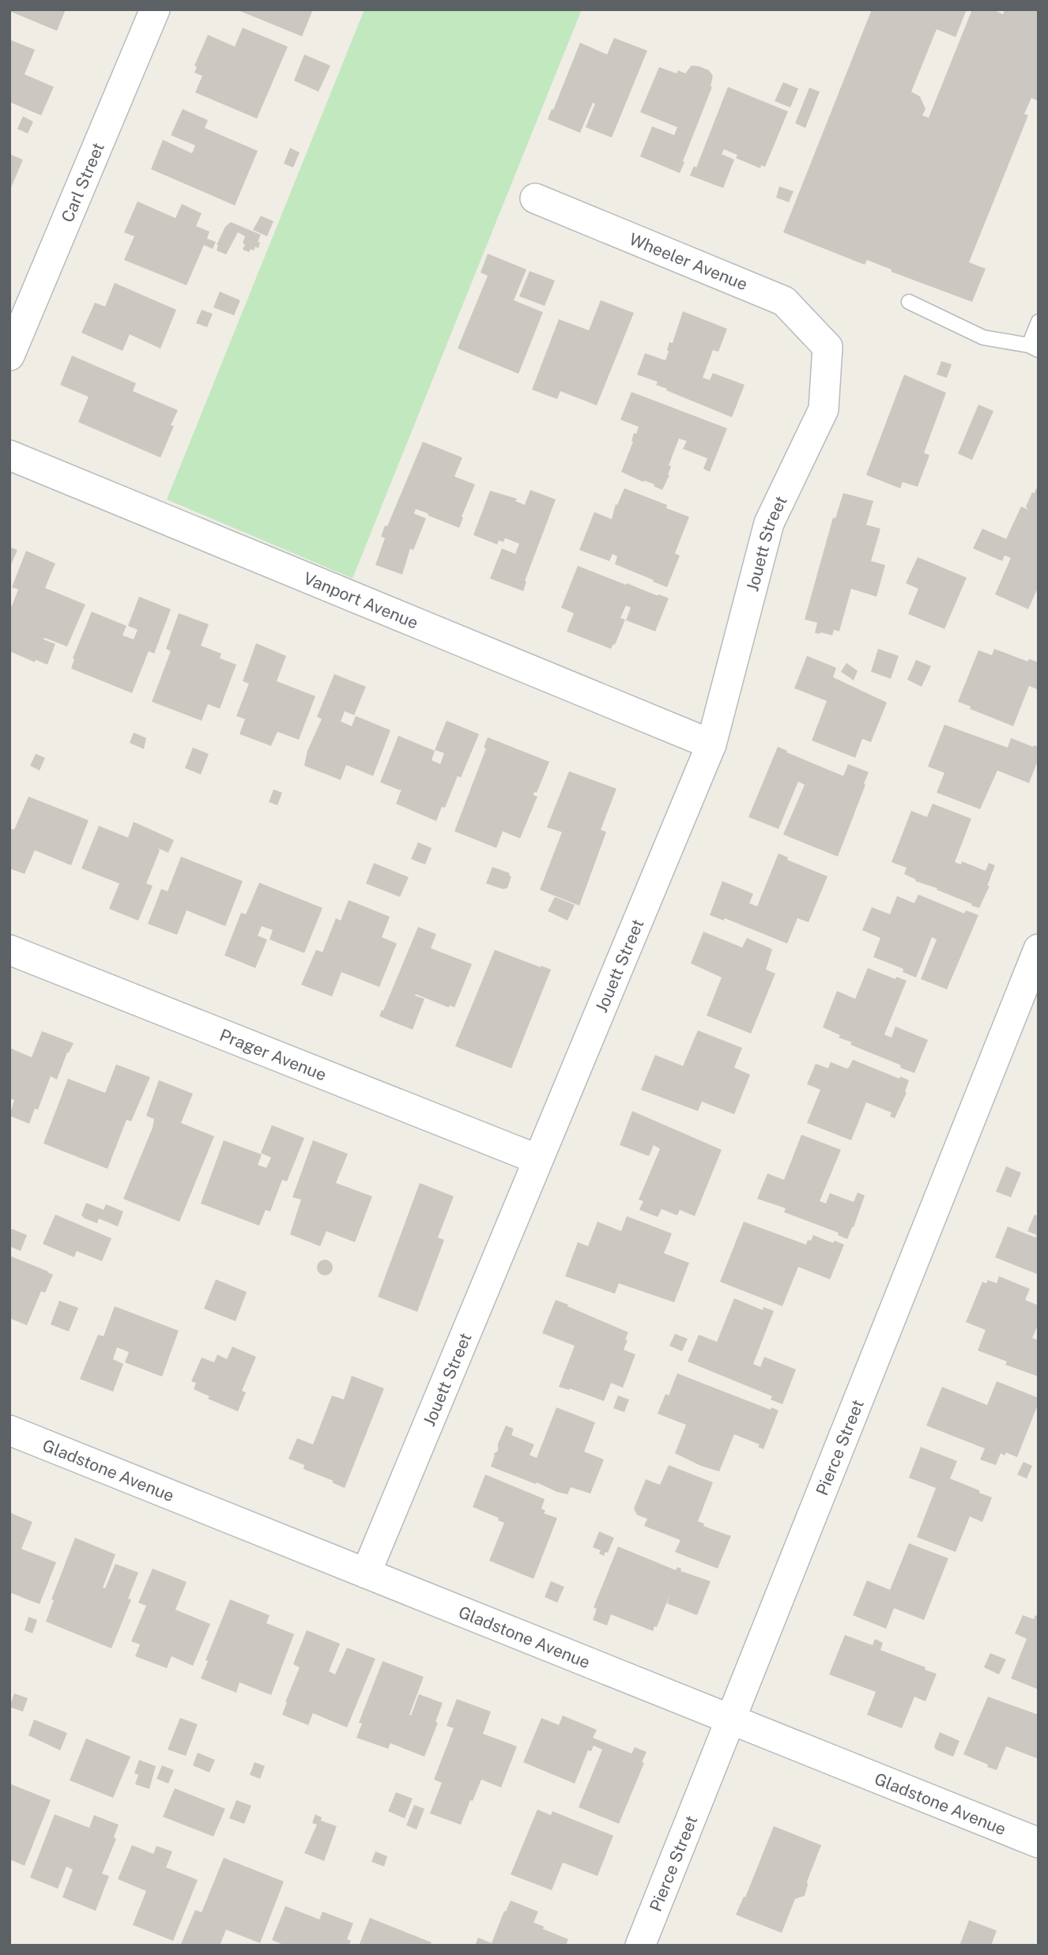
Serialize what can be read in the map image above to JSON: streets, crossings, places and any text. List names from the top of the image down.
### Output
{
  "streets": {
    "street": [
      "Carl Street",
      "Wheeler Avenue",
      "Jouett Street",
      "Vanport Avenue",
      "Prager Avenue",
      "Pierce Street",
      "Gladstone Avenue"
    ]
  },
  "crossings": [
    ["Wheeler Avenue", "Jouett Street"],
    ["Jouett Street", "Vanport Avenue"],
    ["Jouett Street", "Prager Avenue"],
    ["Jouett Street", "Gladstone Avenue"],
    ["Pierce Street", "Gladstone Avenue"]
  ]
}
